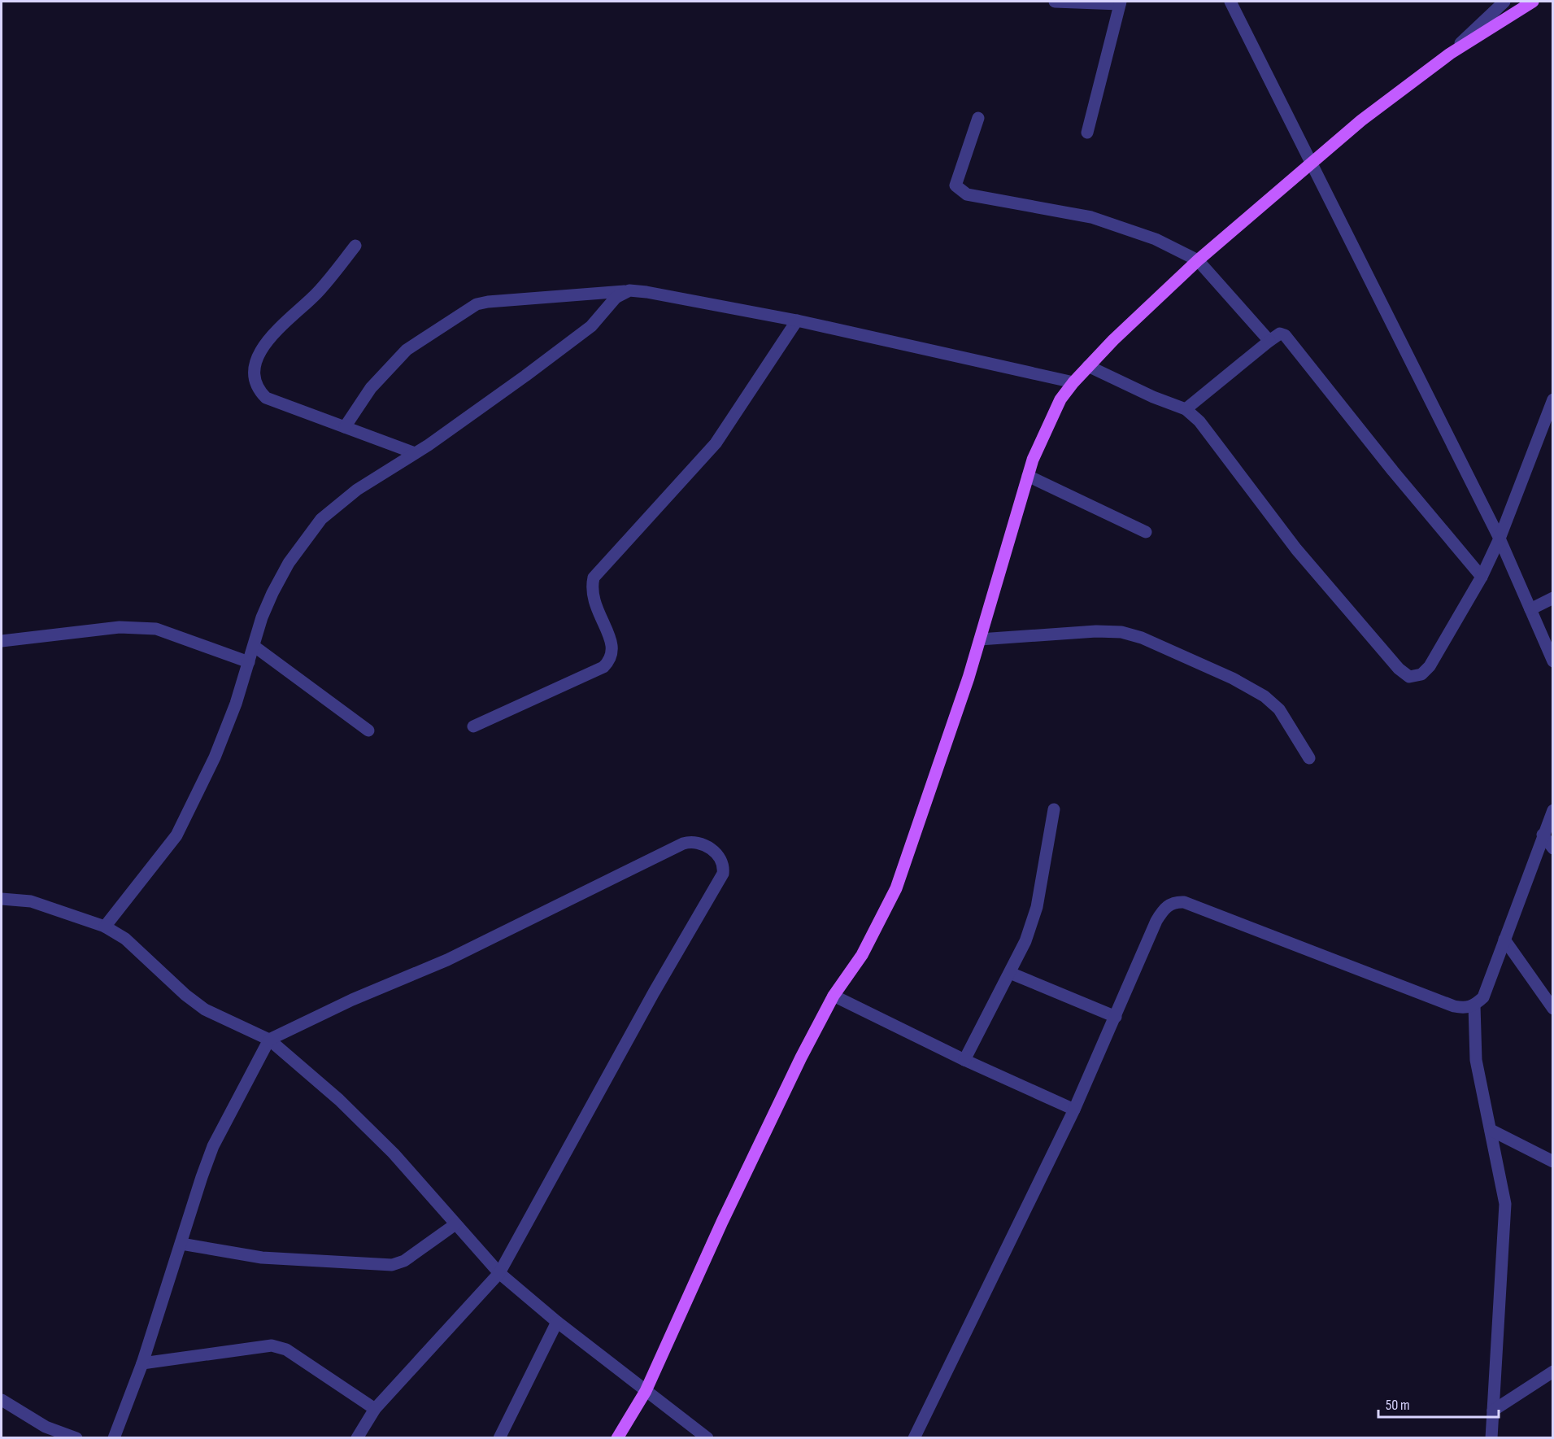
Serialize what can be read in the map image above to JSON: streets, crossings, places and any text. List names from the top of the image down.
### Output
{
  "scale_bar": "50 m"
}
